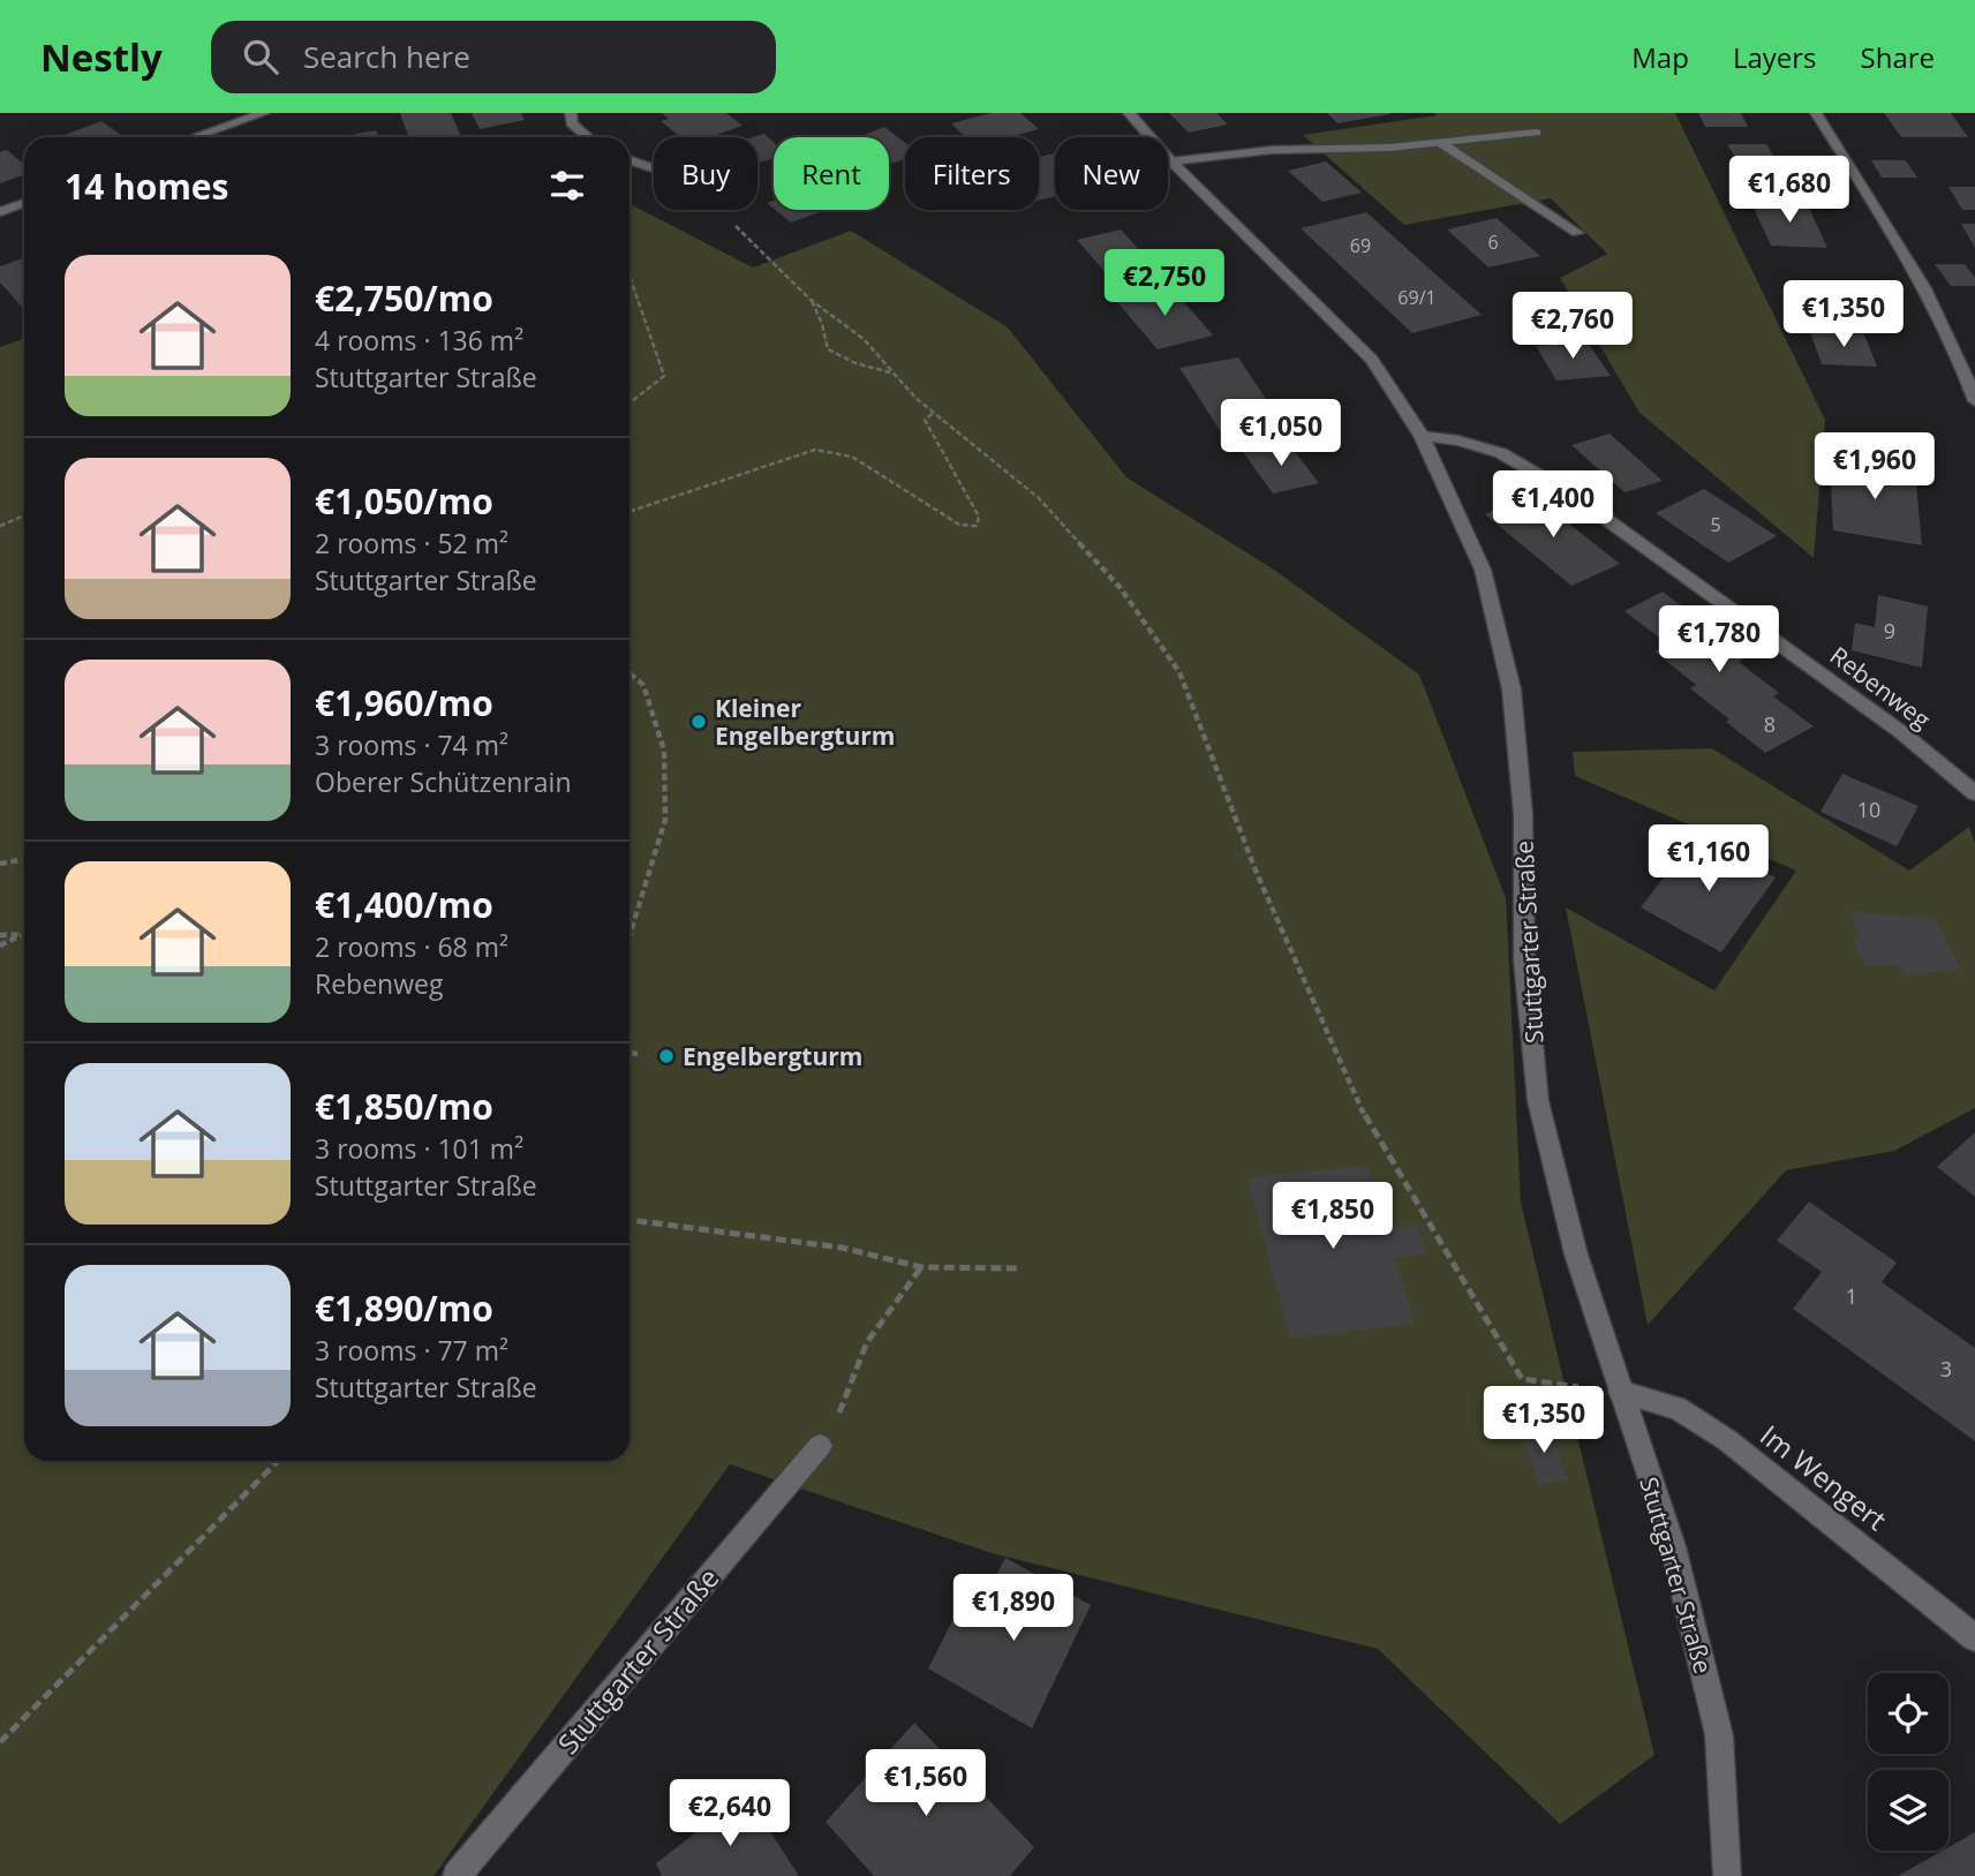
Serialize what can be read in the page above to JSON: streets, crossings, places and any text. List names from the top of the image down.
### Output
{
  "streets": {
    "street": ["Rebenweg", "Stuttgarter Straße", "Im Wengert"]
  },
  "crossings": [
    ["Rebenweg", "Stuttgarter Straße"],
    ["Stuttgarter Straße", "Im Wengert"]
  ],
  "places": ["Kleiner Engelbergturm", "Engelbergturm"],
  "house_numbers": [
    "6",
    "69",
    "69/1",
    "5",
    "9",
    "8",
    "10",
    "1",
    "3"
  ],
  "page": {
    "header": "Nestly",
    "search": "Search here",
    "nav": ["Map", "Layers", "Share"],
    "chip": [
      "Buy",
      "Rent",
      "Filters",
      "New"
    ],
    "heading": "14 homes",
    "price": [
      "€1,680",
      "€2,750",
      "€1,350",
      "€2,760",
      "€1,050",
      "€1,960",
      "€1,400",
      "€1,780",
      "€1,160",
      "€1,850",
      "€1,350",
      "€1,890",
      "€1,560",
      "€2,640"
    ],
    "list": [
      {
        "name": "€2,750/mo",
        "note": "4 rooms · 136 m² · Stuttgarter Straße"
      },
      {
        "name": "€1,050/mo",
        "note": "2 rooms · 52 m² · Stuttgarter Straße"
      },
      {
        "name": "€1,960/mo",
        "note": "3 rooms · 74 m² · Oberer Schützenrain"
      },
      {
        "name": "€1,400/mo",
        "note": "2 rooms · 68 m² · Rebenweg"
      },
      {
        "name": "€1,850/mo",
        "note": "3 rooms · 101 m² · Stuttgarter Straße"
      },
      {
        "name": "€1,890/mo",
        "note": "3 rooms · 77 m² · Stuttgarter Straße"
      }
    ]
  }
}
